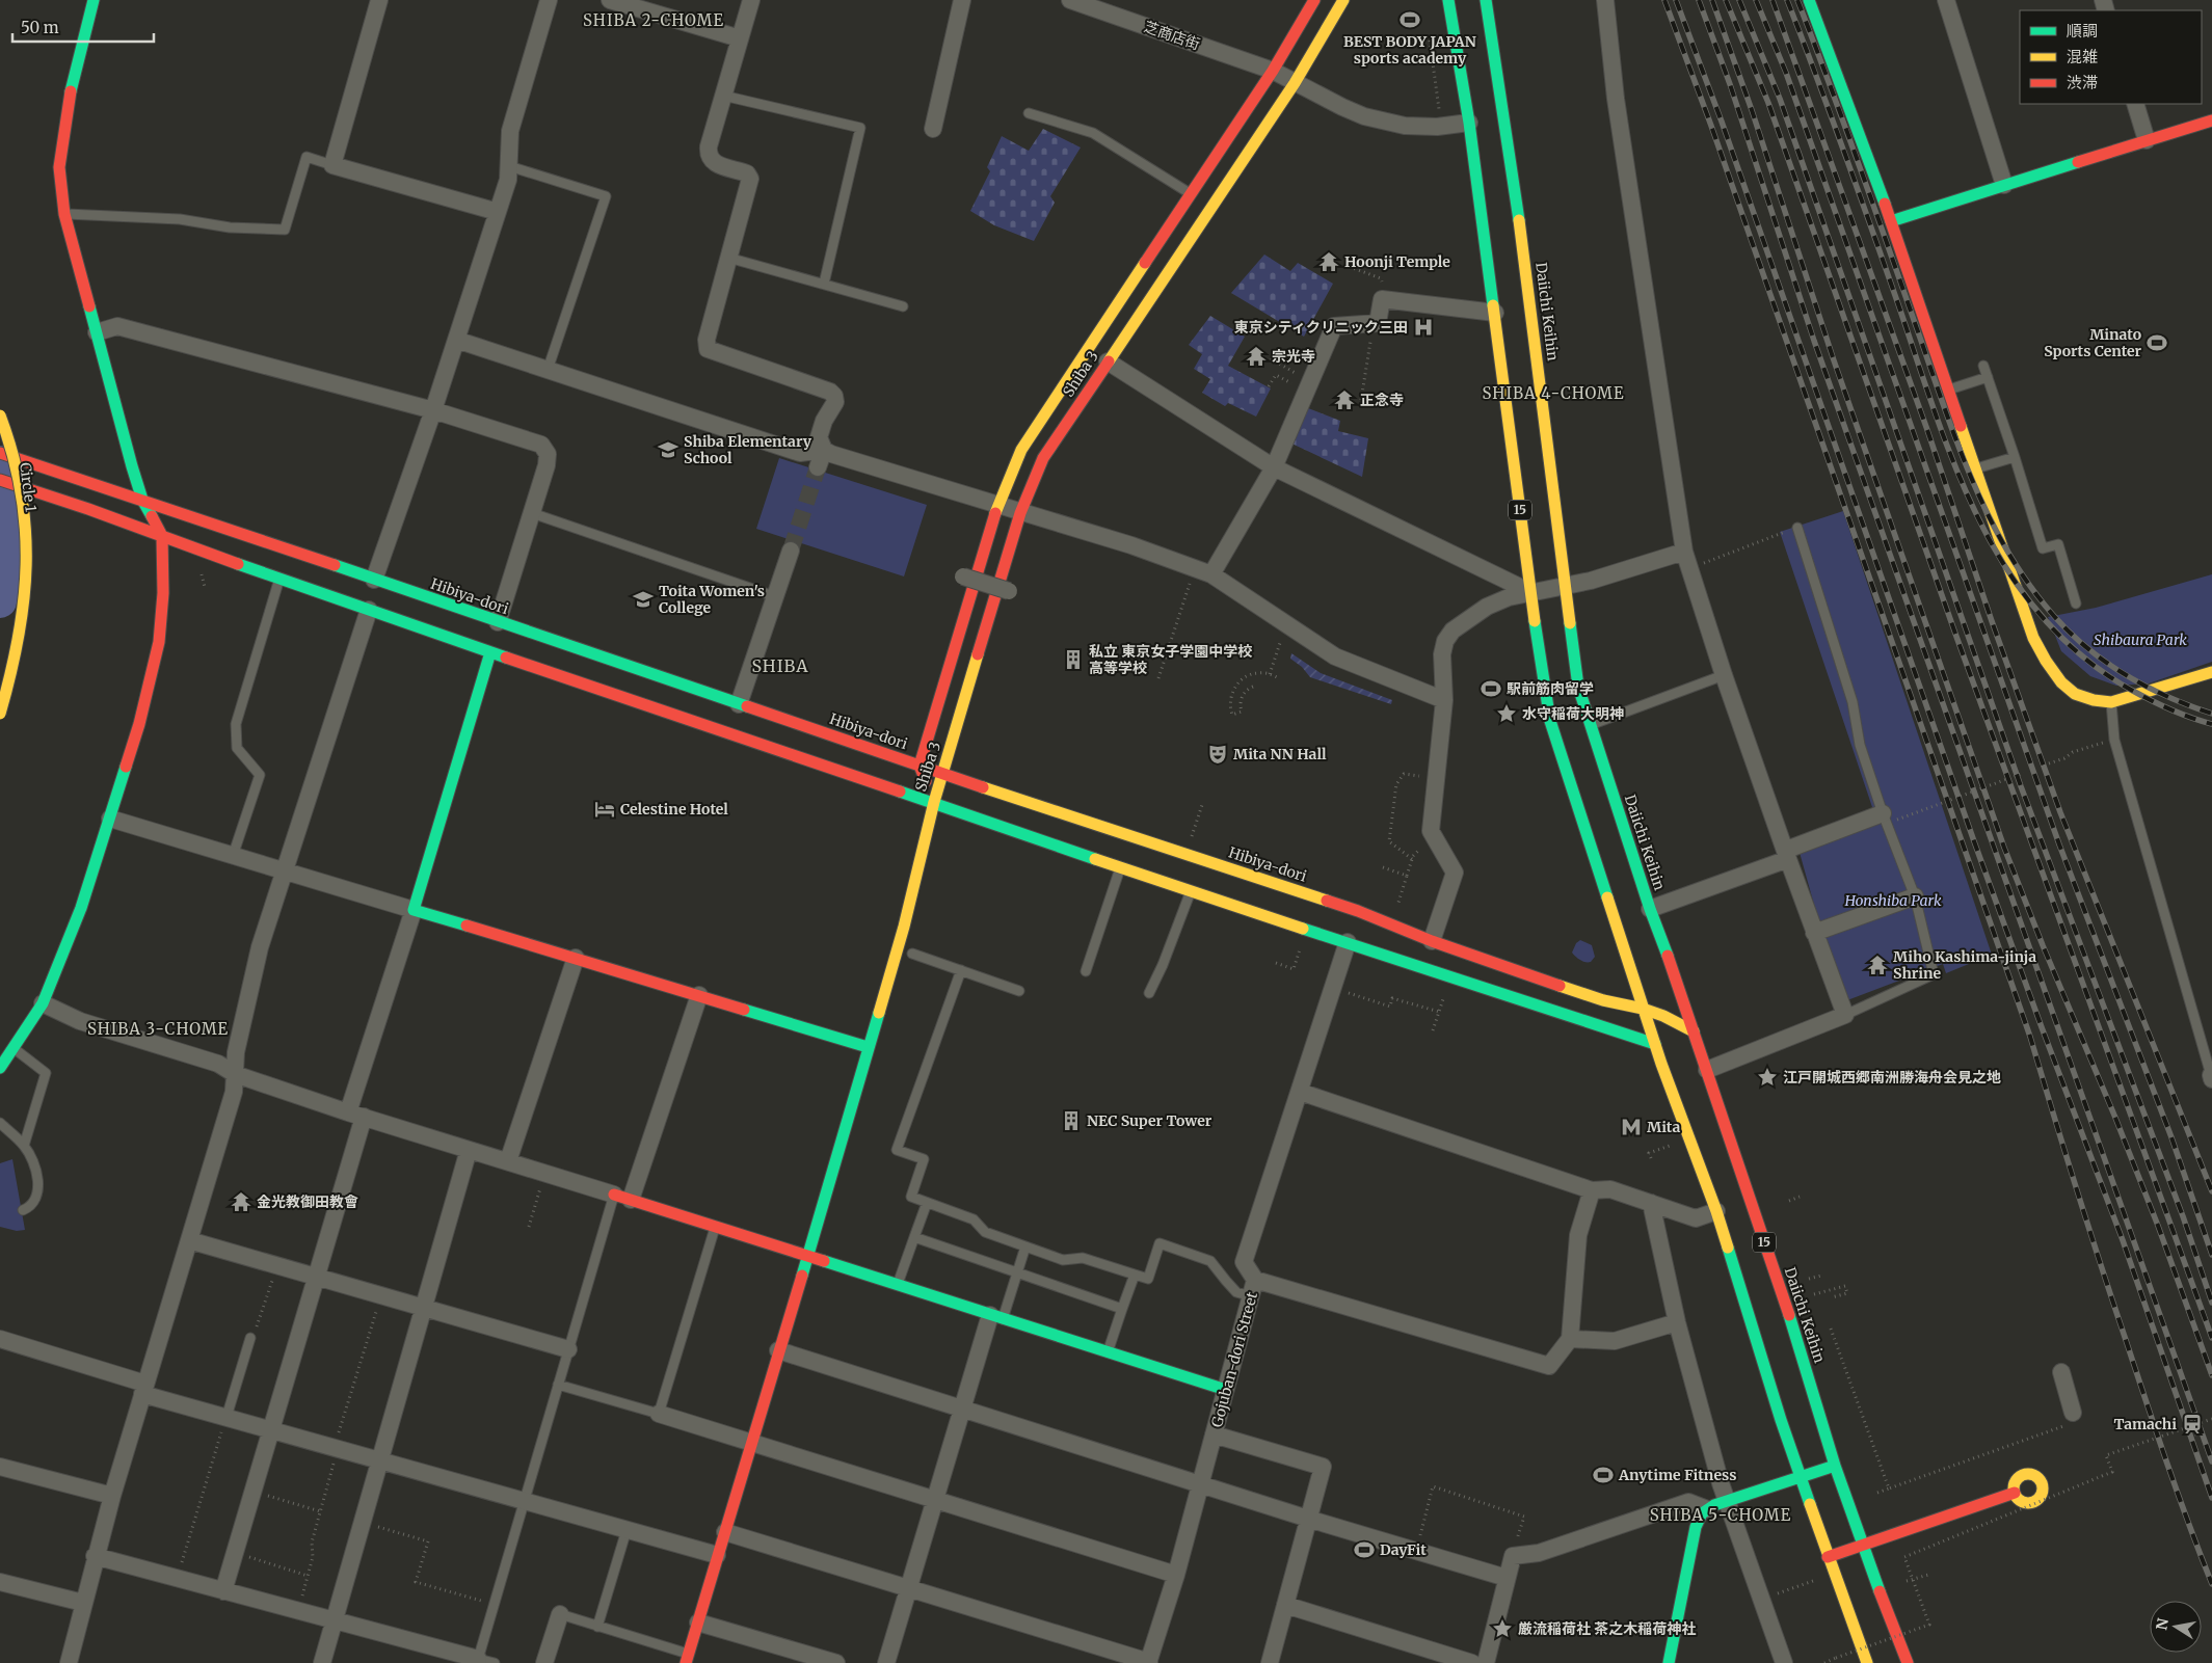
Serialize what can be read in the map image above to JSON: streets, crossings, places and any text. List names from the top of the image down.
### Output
{
  "streets": {
    "main road": [
      "Daiichi Keihin",
      "Shiba 3",
      "Circle 1",
      "15",
      "Hibiya-dori"
    ],
    "street": ["芝商店街", "Gojuban-dori Street"]
  },
  "crossings": [
    ["芝商店街", "Shiba 3"],
    ["芝商店街", "15"],
    ["Daiichi Keihin", "Hibiya-dori"],
    ["Shiba 3", "Hibiya-dori"],
    ["15", "Hibiya-dori"]
  ],
  "districts": [
    "SHIBA 2-CHOME",
    "SHIBA 4-CHOME",
    "SHIBA",
    "SHIBA 3-CHOME",
    "SHIBA 5-CHOME"
  ],
  "parks": ["Shibaura Park", "Honshiba Park"],
  "places": {
    "sports": [
      "BEST BODY JAPAN sports academy",
      "Minato Sports Center",
      "駅前筋肉留学",
      "Anytime Fitness",
      "DayFit"
    ],
    "temple": [
      "Hoonji Temple",
      "宗光寺",
      "正念寺",
      "Miho Kashima-jinja Shrine",
      "金光教御田教會"
    ],
    "hospital": ["東京シティクリニック三田"],
    "school or university": ["Shiba Elementary School", "Toita Women's College"],
    "building": ["私立 東京女子学園中学校 高等学校", "NEC Super Tower"],
    "place": ["水守稲荷大明神", "江戸開城西郷南洲勝海舟会見之地", "厳流稲荷社 茶之木稲荷神社"],
    "theatre": ["Mita NN Hall"],
    "hotel": ["Celestine Hotel"],
    "metro station": ["Mita"],
    "station": ["Tamachi"]
  },
  "legend": ["順調", "混雑", "渋滞"],
  "scale_bar": "50 m",
  "north": "left"
}
